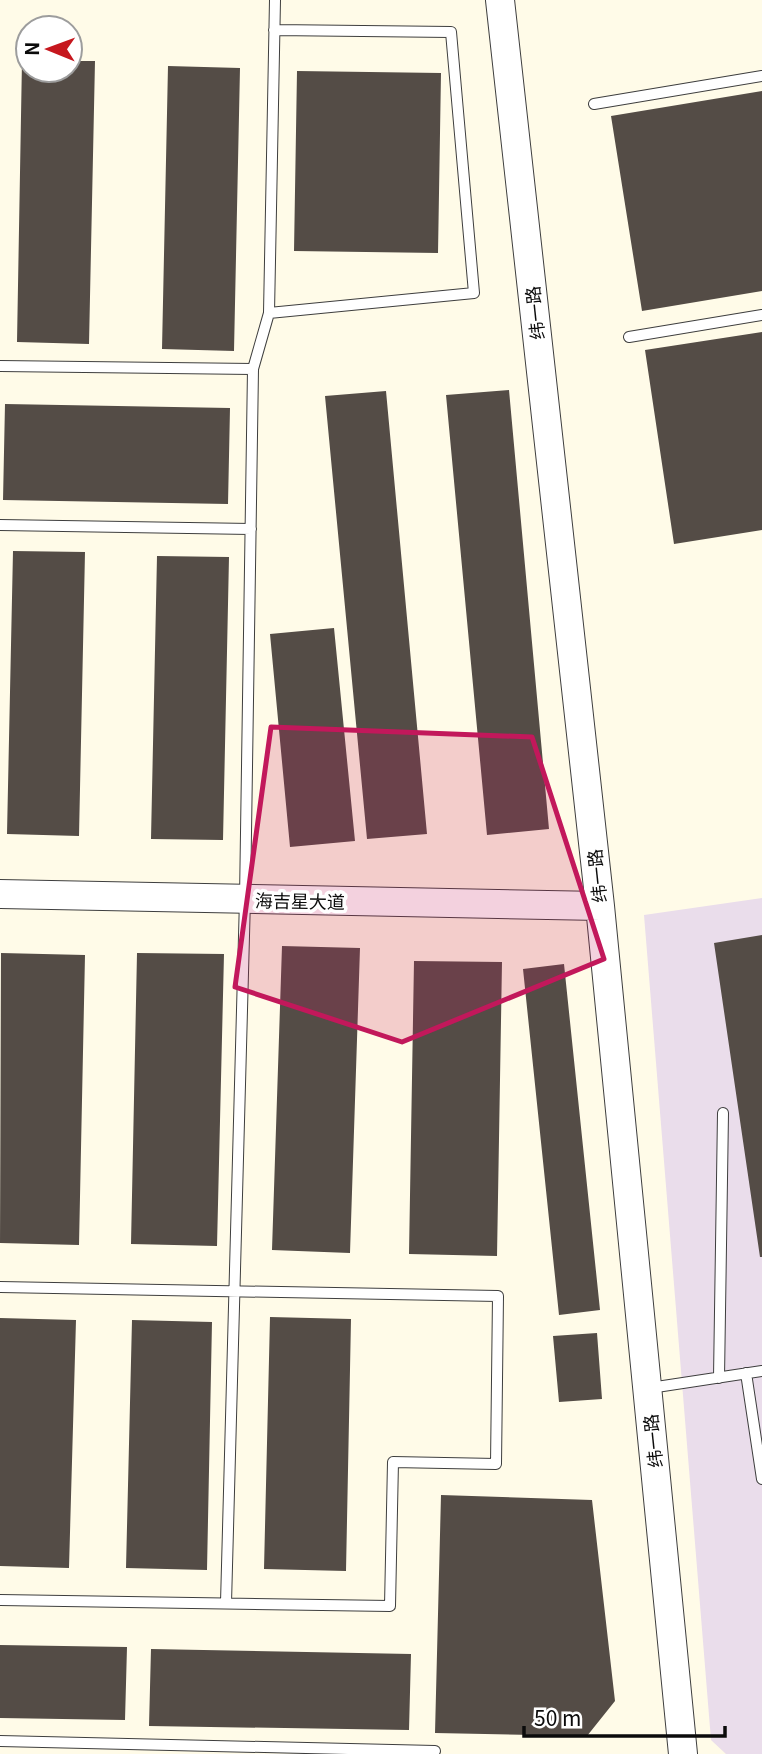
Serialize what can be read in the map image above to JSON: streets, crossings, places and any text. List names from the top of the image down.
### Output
{
  "streets": {
    "street": ["纬一路", "海吉星大道"]
  },
  "crossings": [
    ["纬一路", "海吉星大道"]
  ],
  "scale_bar": "50 m",
  "north": "left"
}
